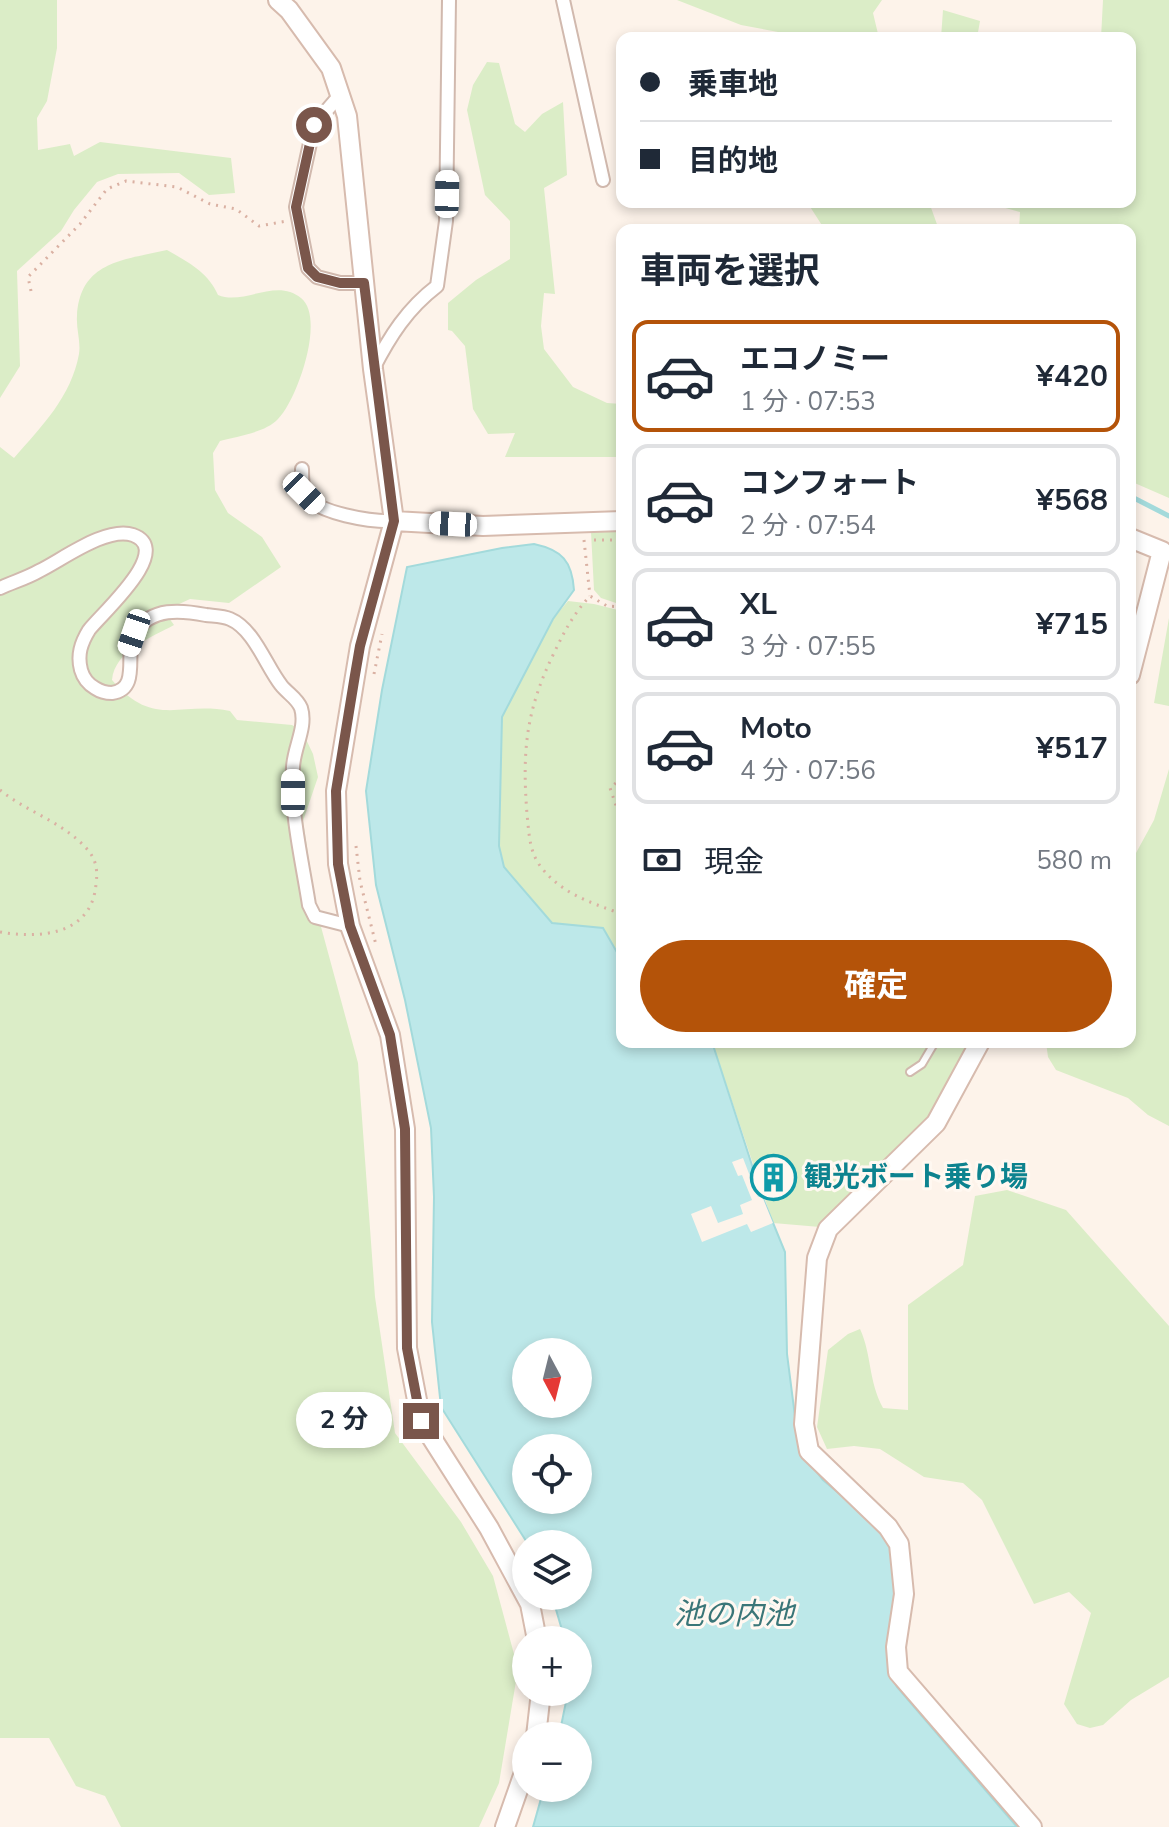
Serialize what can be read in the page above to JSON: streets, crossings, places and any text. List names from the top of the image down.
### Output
{
  "water": ["池の内池"],
  "places": {
    "building": ["観光ボート乗り場"]
  },
  "north": "bottom",
  "page": {
    "banner": ["乗車地", "目的地"],
    "heading": "車両を選択",
    "list": [
      {
        "name": "エコノミー",
        "note": "1 分 · 07:53",
        "value": "¥420"
      },
      {
        "name": "コンフォート",
        "note": "2 分 · 07:54",
        "value": "¥568"
      },
      {
        "name": "XL",
        "note": "3 分 · 07:55",
        "value": "¥715"
      },
      {
        "name": "Moto",
        "note": "4 分 · 07:56",
        "value": "¥517"
      }
    ],
    "pay": ["現金", "580 m"],
    "buttons": "確定",
    "map_buttons": ["+", "−"],
    "bubble": "2 分"
  }
}
